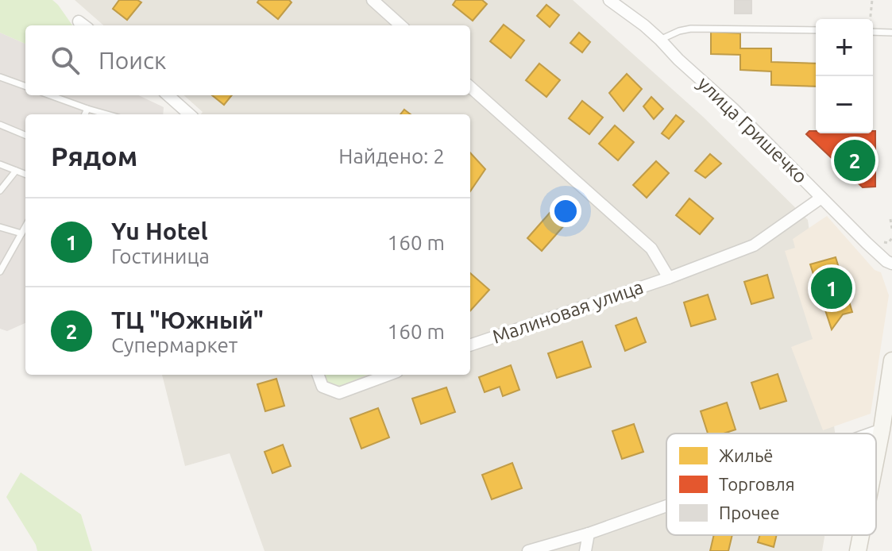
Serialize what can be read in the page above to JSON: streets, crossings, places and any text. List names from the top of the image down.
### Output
{
  "streets": {
    "street": ["улица Гришечко", "Малиновая улица"]
  },
  "crossings": [
    ["улица Гришечко", "Малиновая улица"]
  ],
  "legend": ["Жильё", "Торговля", "Прочее"],
  "page": {
    "map_buttons": ["+", "−"],
    "search": "Поиск",
    "heading": ["Рядом", "Найдено: 2"],
    "pins": ["2", "1"],
    "list": [
      {
        "mark": "1",
        "name": "Yu Hotel",
        "note": "Гостиница",
        "value": "160 m"
      },
      {
        "mark": "2",
        "name": "ТЦ \"Южный\"",
        "note": "Супермаркет",
        "value": "160 m"
      }
    ]
  }
}
